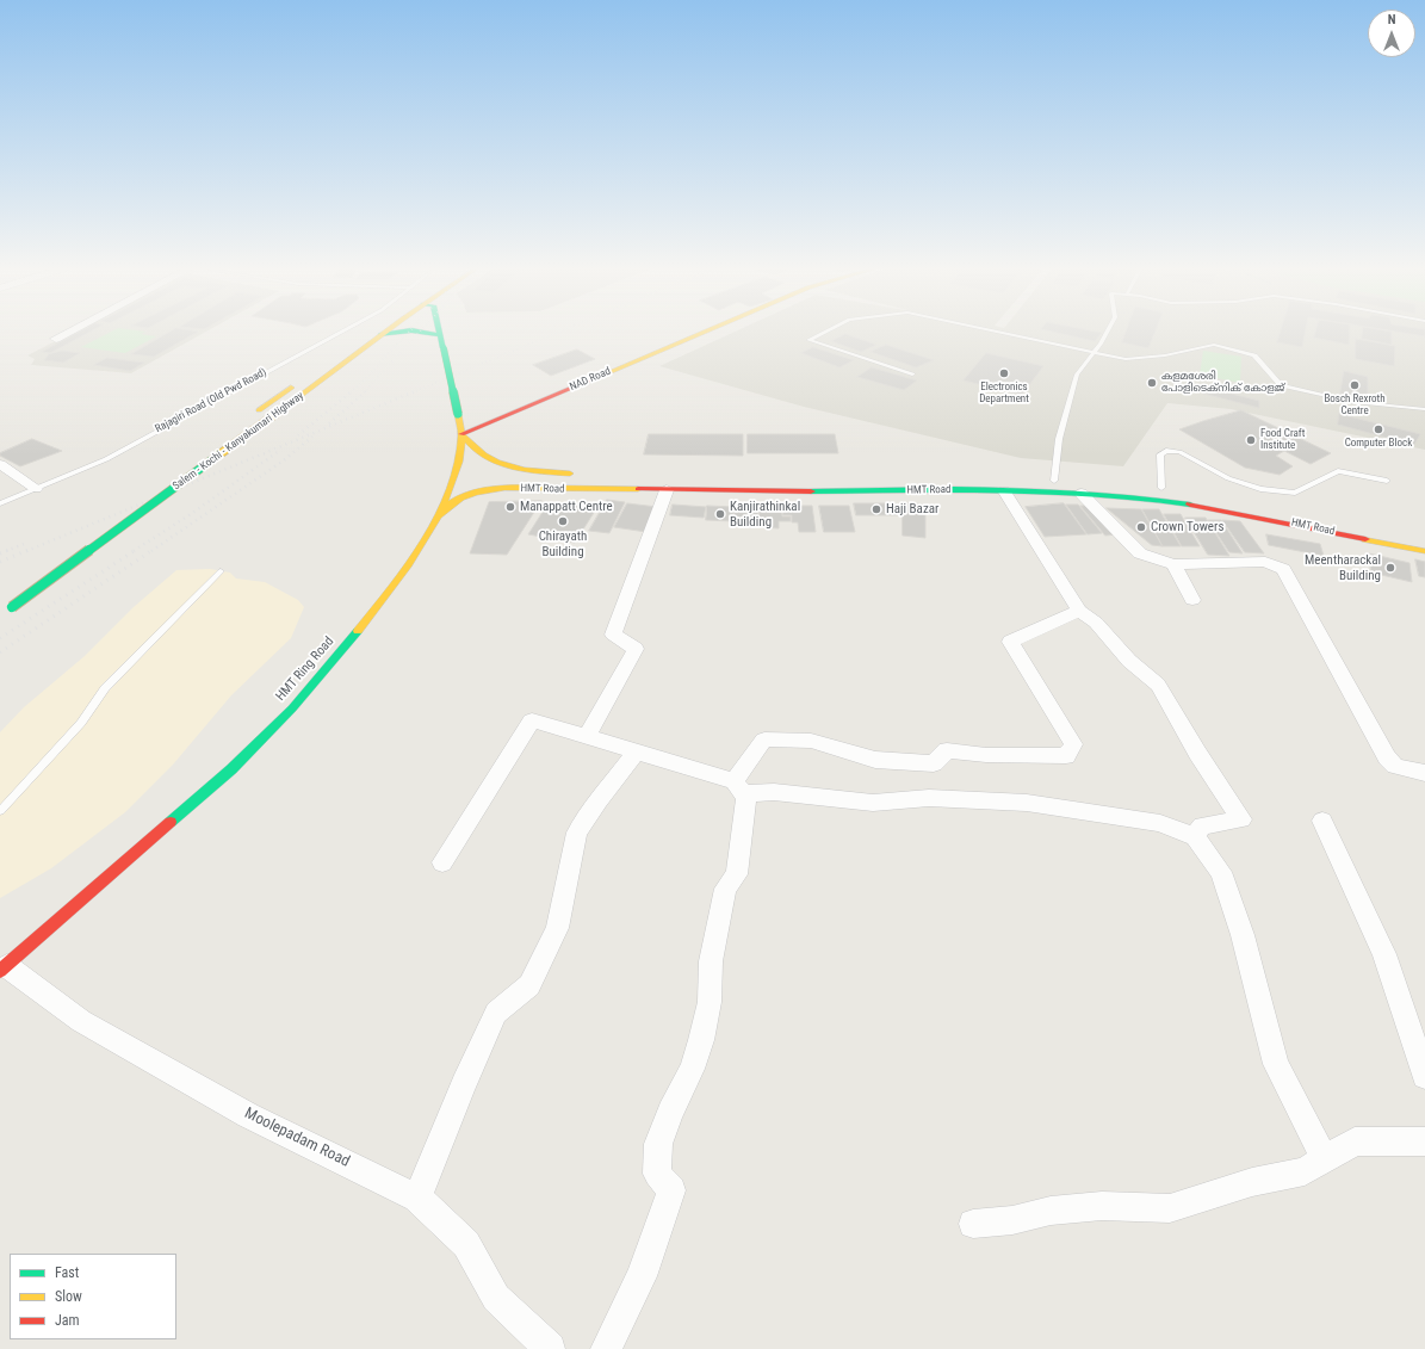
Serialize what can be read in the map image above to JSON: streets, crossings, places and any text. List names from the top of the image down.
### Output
{
  "streets": {
    "main road": [
      "NAD Road",
      "Salem - Kochi - Kanyakumari Highway",
      "HMT Road",
      "HMT Ring Road"
    ],
    "street": ["Moolepadam Road"],
    "lane": ["Rajagiri Road (Old Pwd Road)"]
  },
  "crossings": [
    ["NAD Road", "HMT Road"],
    ["NAD Road", "HMT Ring Road"],
    ["HMT Road", "HMT Ring Road"],
    ["HMT Ring Road", "Moolepadam Road"]
  ],
  "places": [
    "Electronics Department",
    "കളമശേരി പോളിടെക്നിക് കോളജ്",
    "Bosch Rexroth Centre",
    "Computer Block",
    "Food Craft Institute",
    "Manappatt Centre",
    "Haji Bazar",
    "Kanjirathinkal Building",
    "Chirayath Building",
    "Crown Towers",
    "Meentharackal Building"
  ],
  "legend": ["Fast", "Slow", "Jam"],
  "north": "top"
}
